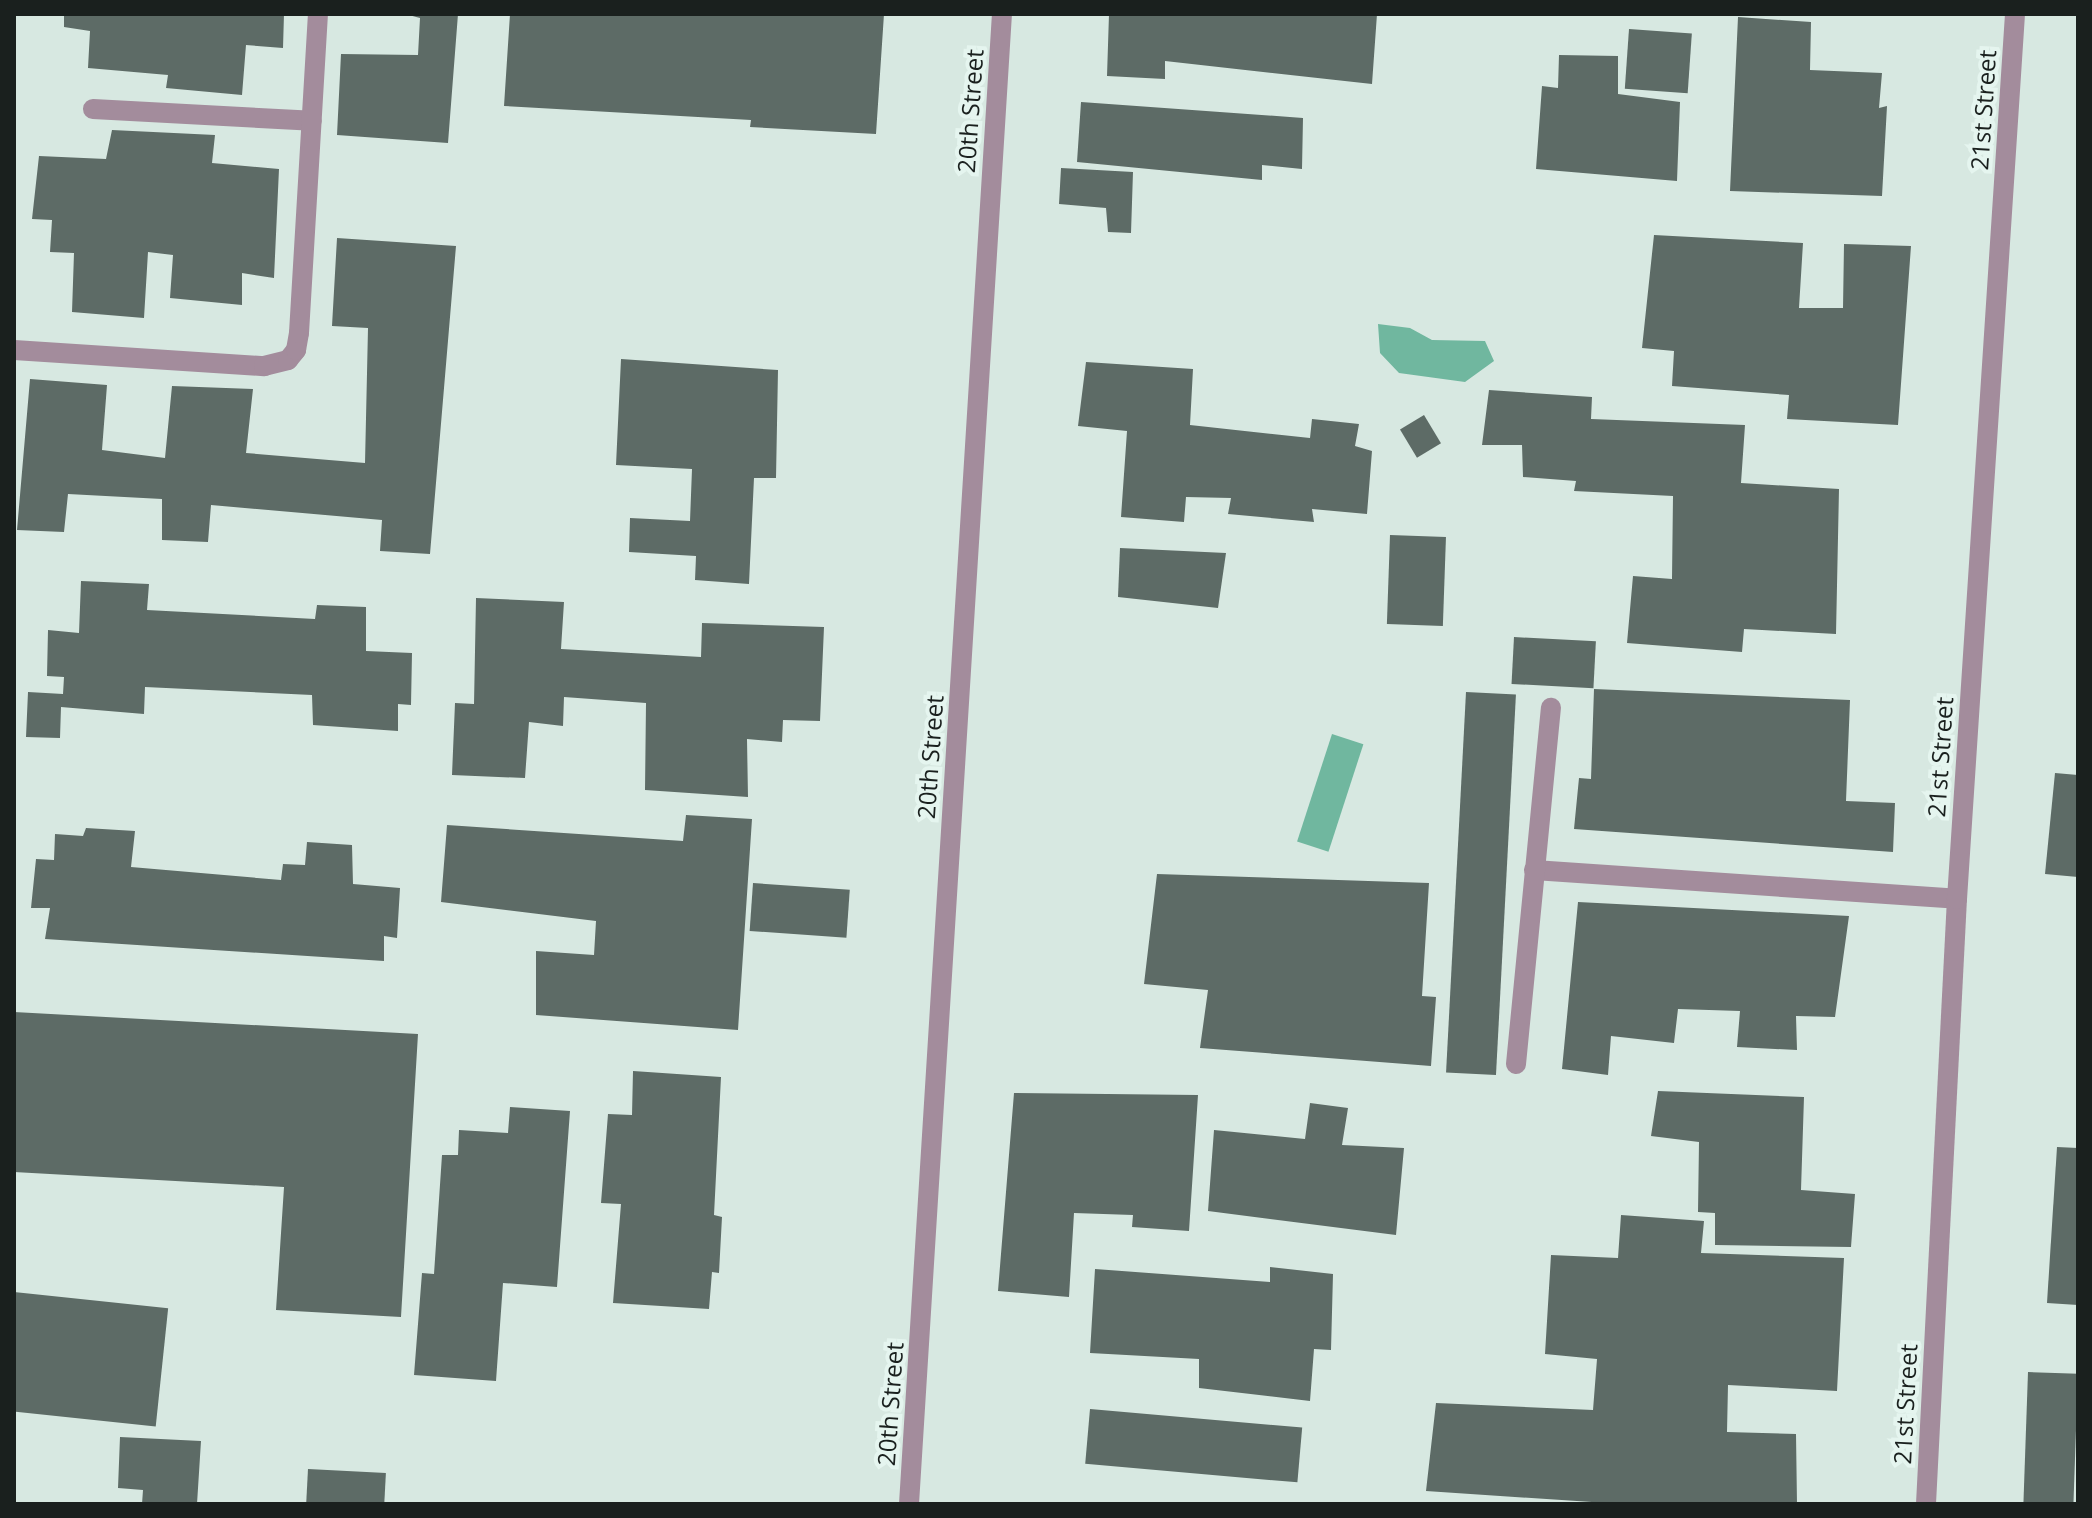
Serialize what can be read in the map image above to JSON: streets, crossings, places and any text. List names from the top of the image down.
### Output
{
  "streets": {
    "street": ["21st Street", "20th Street"]
  }
}
